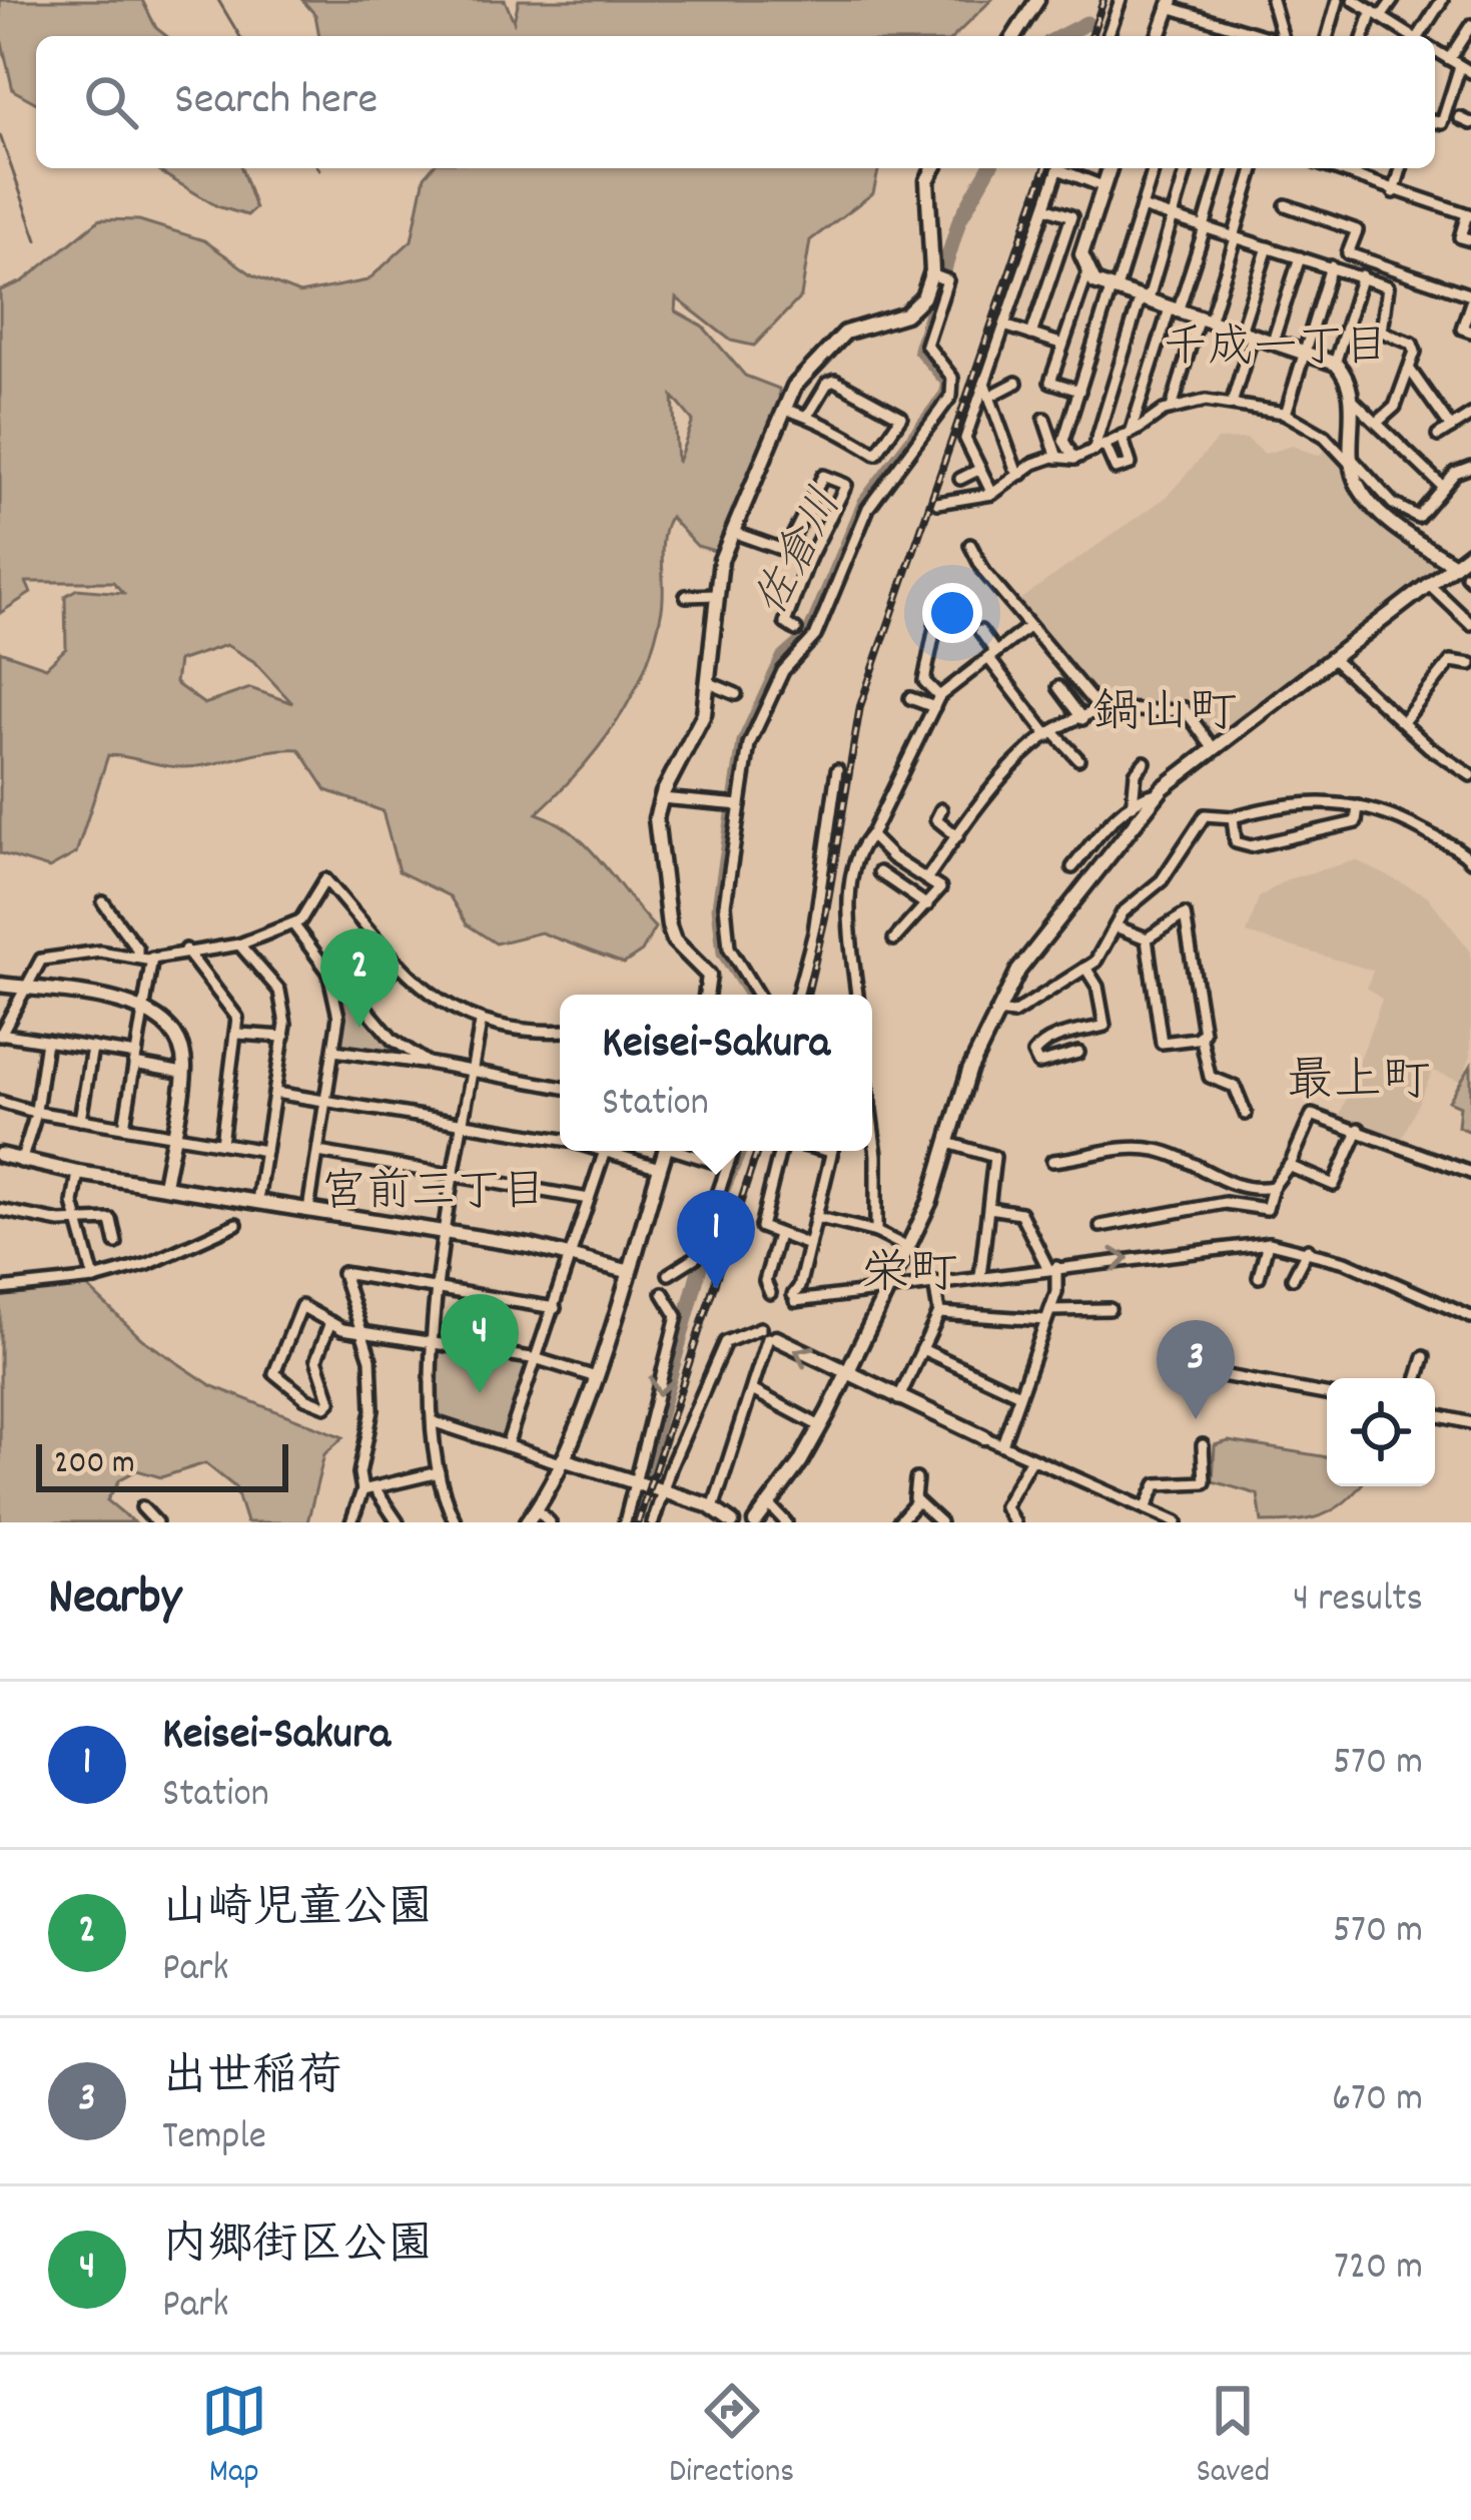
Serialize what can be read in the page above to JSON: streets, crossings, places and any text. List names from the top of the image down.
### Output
{
  "districts": [
    "千成一丁目",
    "鍋山町",
    "最上町",
    "宮前三丁目",
    "栄町"
  ],
  "water": ["佐倉川"],
  "scale_bar": "200 m",
  "page": {
    "search": "Search here",
    "pins": [
      "2",
      "1",
      "4",
      "3"
    ],
    "popup": ["Keisei-Sakura", "Station"],
    "scale": "200 m",
    "heading": ["Nearby", "4 results"],
    "list": [
      {
        "mark": "1",
        "name": "Keisei-Sakura",
        "note": "Station",
        "value": "570 m"
      },
      {
        "mark": "2",
        "name": "山崎児童公園",
        "note": "Park",
        "value": "570 m"
      },
      {
        "mark": "3",
        "name": "出世稲荷",
        "note": "Temple",
        "value": "670 m"
      },
      {
        "mark": "4",
        "name": "内郷街区公園",
        "note": "Park",
        "value": "720 m"
      }
    ],
    "nav": ["Map", "Directions", "Saved"]
  }
}
